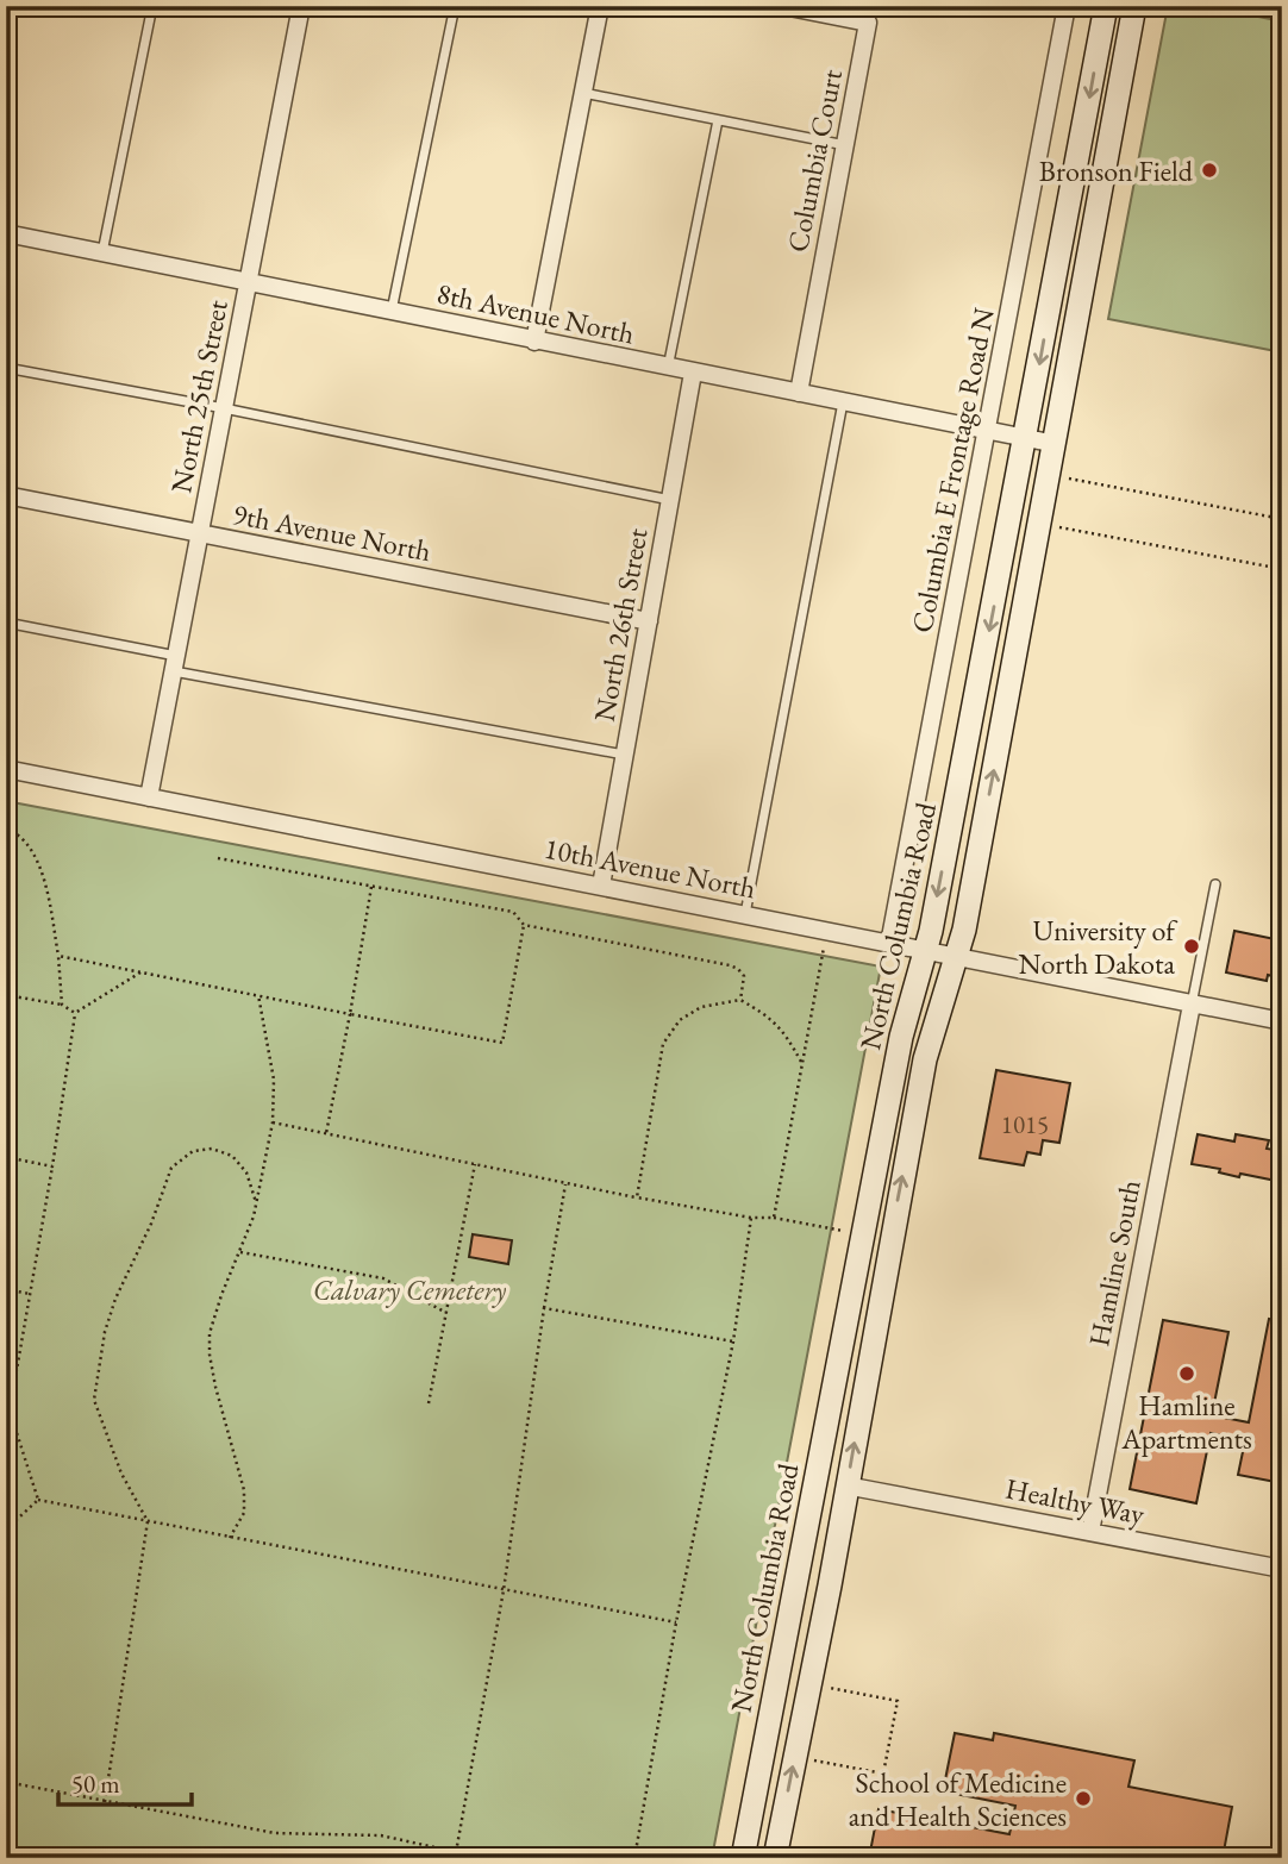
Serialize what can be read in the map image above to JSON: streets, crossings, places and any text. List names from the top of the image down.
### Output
{
  "streets": {
    "main road": ["North Columbia Road"],
    "street": [
      "Columbia Court",
      "8th Avenue North",
      "North 25th Street",
      "Columbia E Frontage Road N",
      "9th Avenue North",
      "North 26th Street",
      "10th Avenue North",
      "Hamline South",
      "Healthy Way"
    ]
  },
  "crossings": [
    ["Columbia Court", "8th Avenue North"],
    ["8th Avenue North", "North 25th Street"],
    ["8th Avenue North", "Columbia E Frontage Road N"],
    ["8th Avenue North", "North 26th Street"],
    ["8th Avenue North", "North Columbia Road"],
    ["North 25th Street", "9th Avenue North"],
    ["North 25th Street", "10th Avenue North"],
    ["Columbia E Frontage Road N", "10th Avenue North"],
    ["9th Avenue North", "North 26th Street"],
    ["North 26th Street", "10th Avenue North"],
    ["10th Avenue North", "North Columbia Road"],
    ["10th Avenue North", "Hamline South"],
    ["Hamline South", "Healthy Way"]
  ],
  "parks": ["Calvary Cemetery"],
  "places": [
    "Bronson Field",
    "University of North Dakota",
    "Hamline Apartments",
    "School of Medicine and Health Sciences"
  ],
  "house_numbers": ["1015"],
  "scale_bar": "50 m"
}
